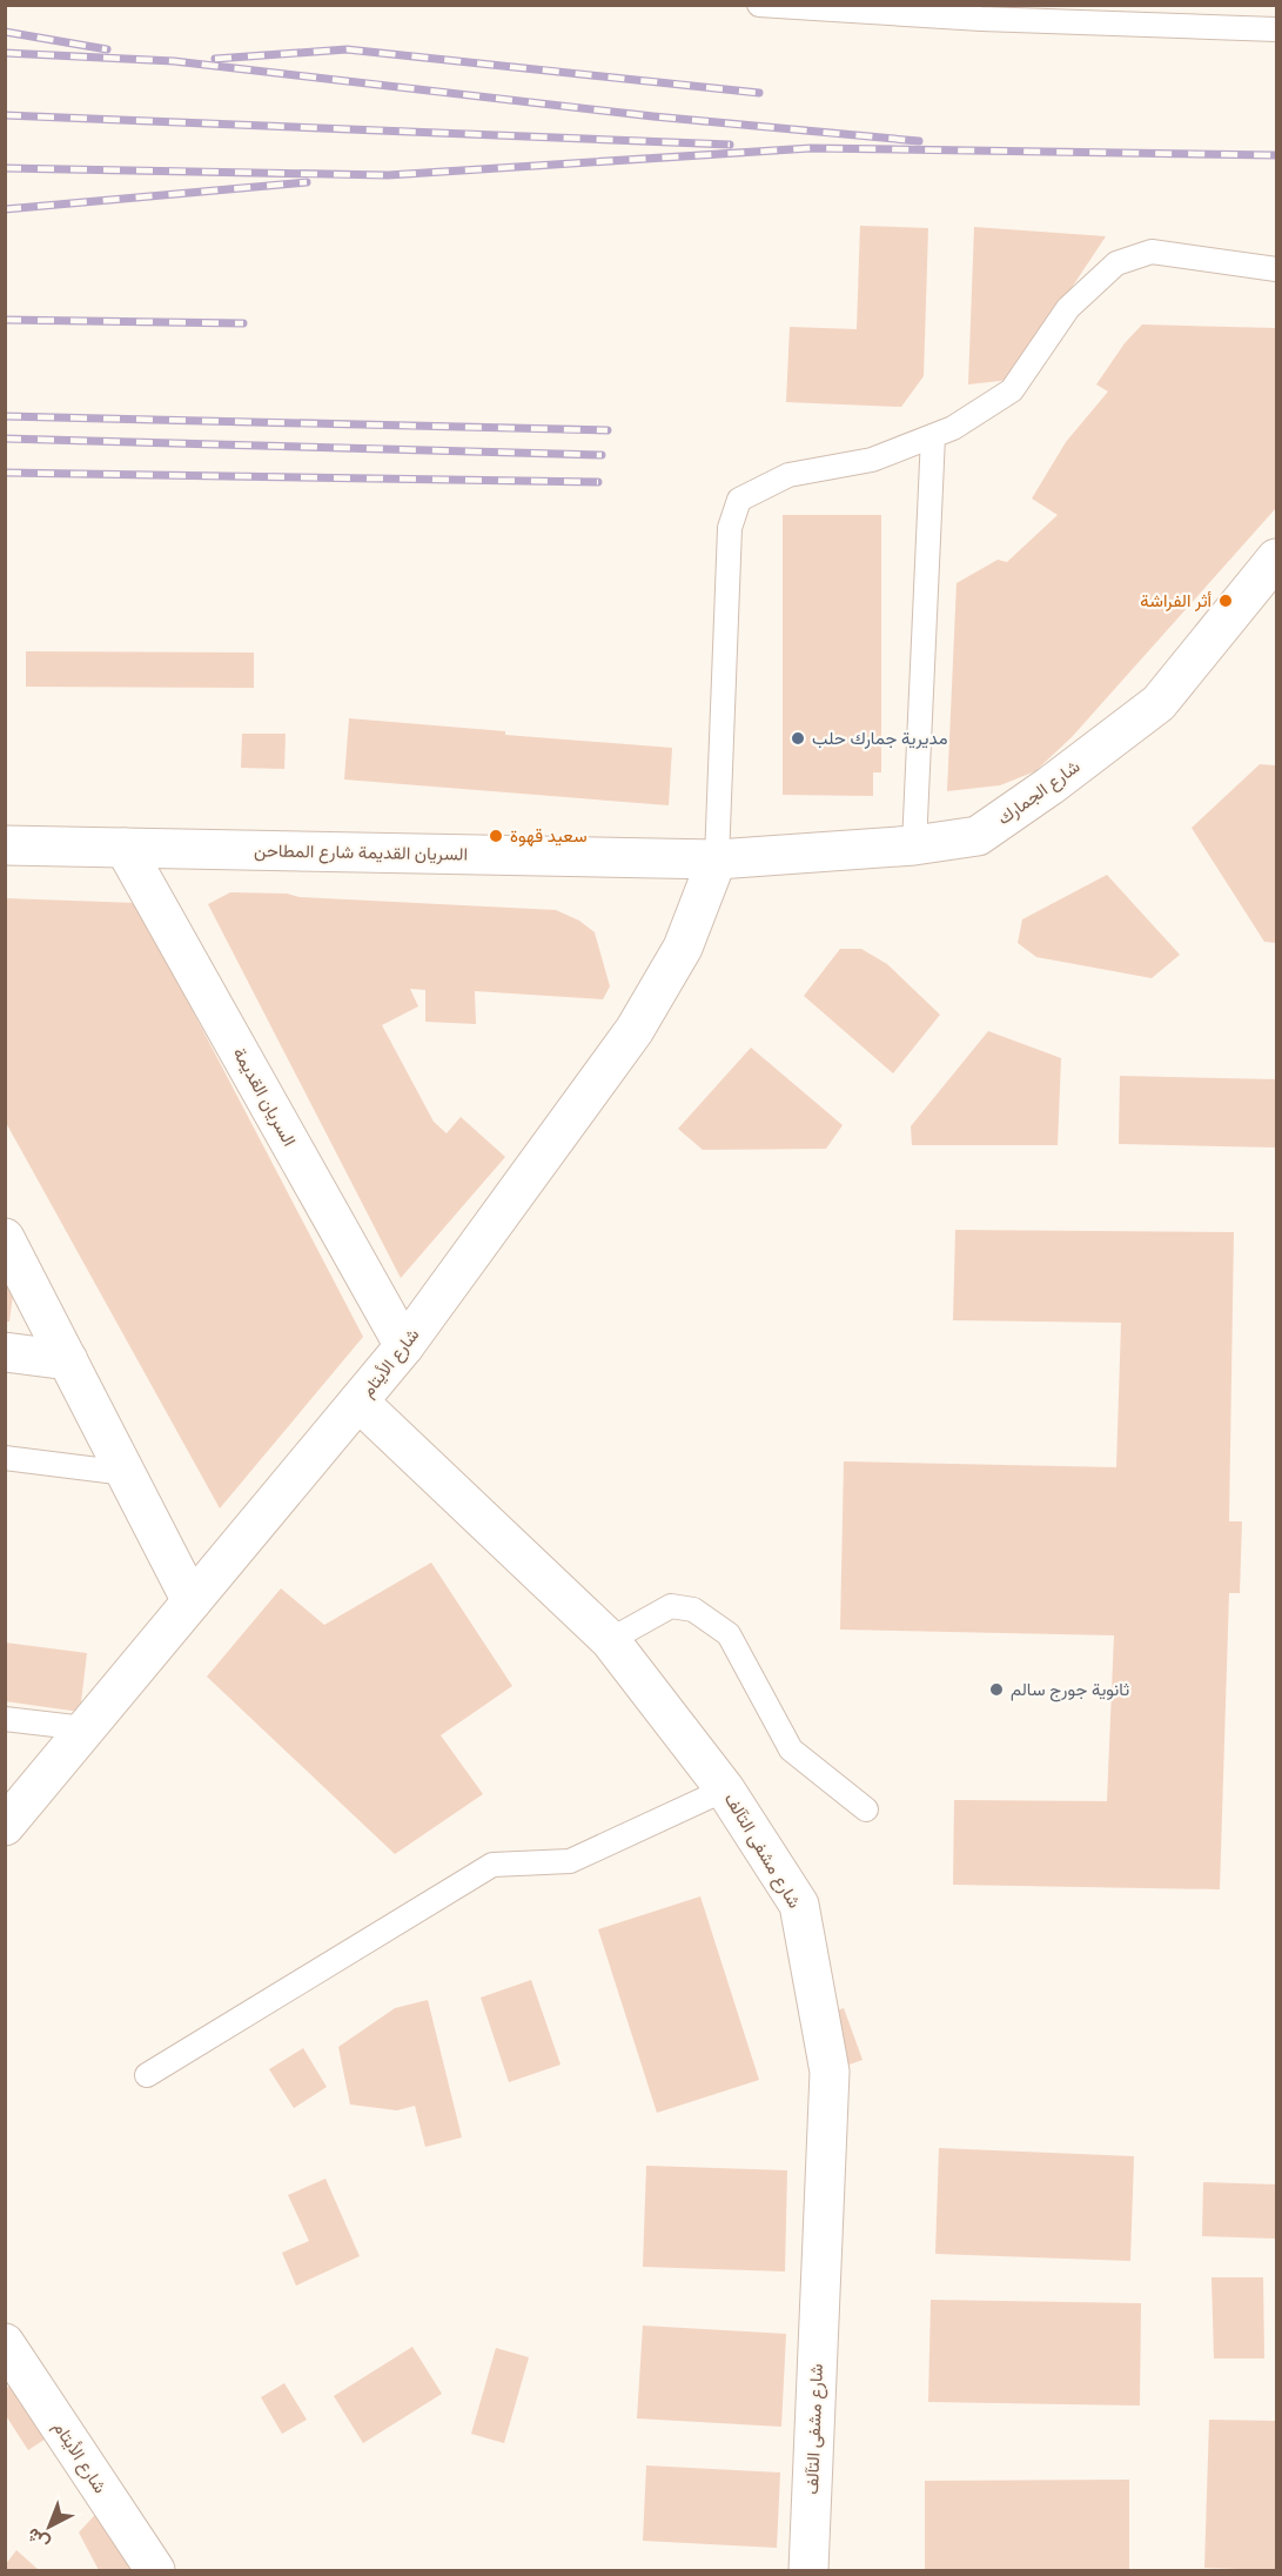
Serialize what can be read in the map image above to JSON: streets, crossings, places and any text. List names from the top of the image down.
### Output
{
  "streets": {
    "street": [
      "شارع الجمارك",
      "السريان القديمة شارع المطاحن",
      "السريان القديمة",
      "شارع الأيتام",
      "شارع مشفى التآلف"
    ]
  },
  "crossings": [
    ["شارع الجمارك", "السريان القديمة شارع المطاحن"],
    ["شارع الجمارك", "شارع الأيتام"],
    ["السريان القديمة شارع المطاحن", "السريان القديمة"],
    ["السريان القديمة شارع المطاحن", "شارع الأيتام"],
    ["السريان القديمة", "شارع الأيتام"],
    ["شارع الأيتام", "شارع مشفى التآلف"]
  ],
  "places": [
    "أثر الفراشة",
    "مديرية جمارك حلب",
    "سعيد قهوة",
    "ثانوية جورج سالم"
  ],
  "north": "bottom left"
}
